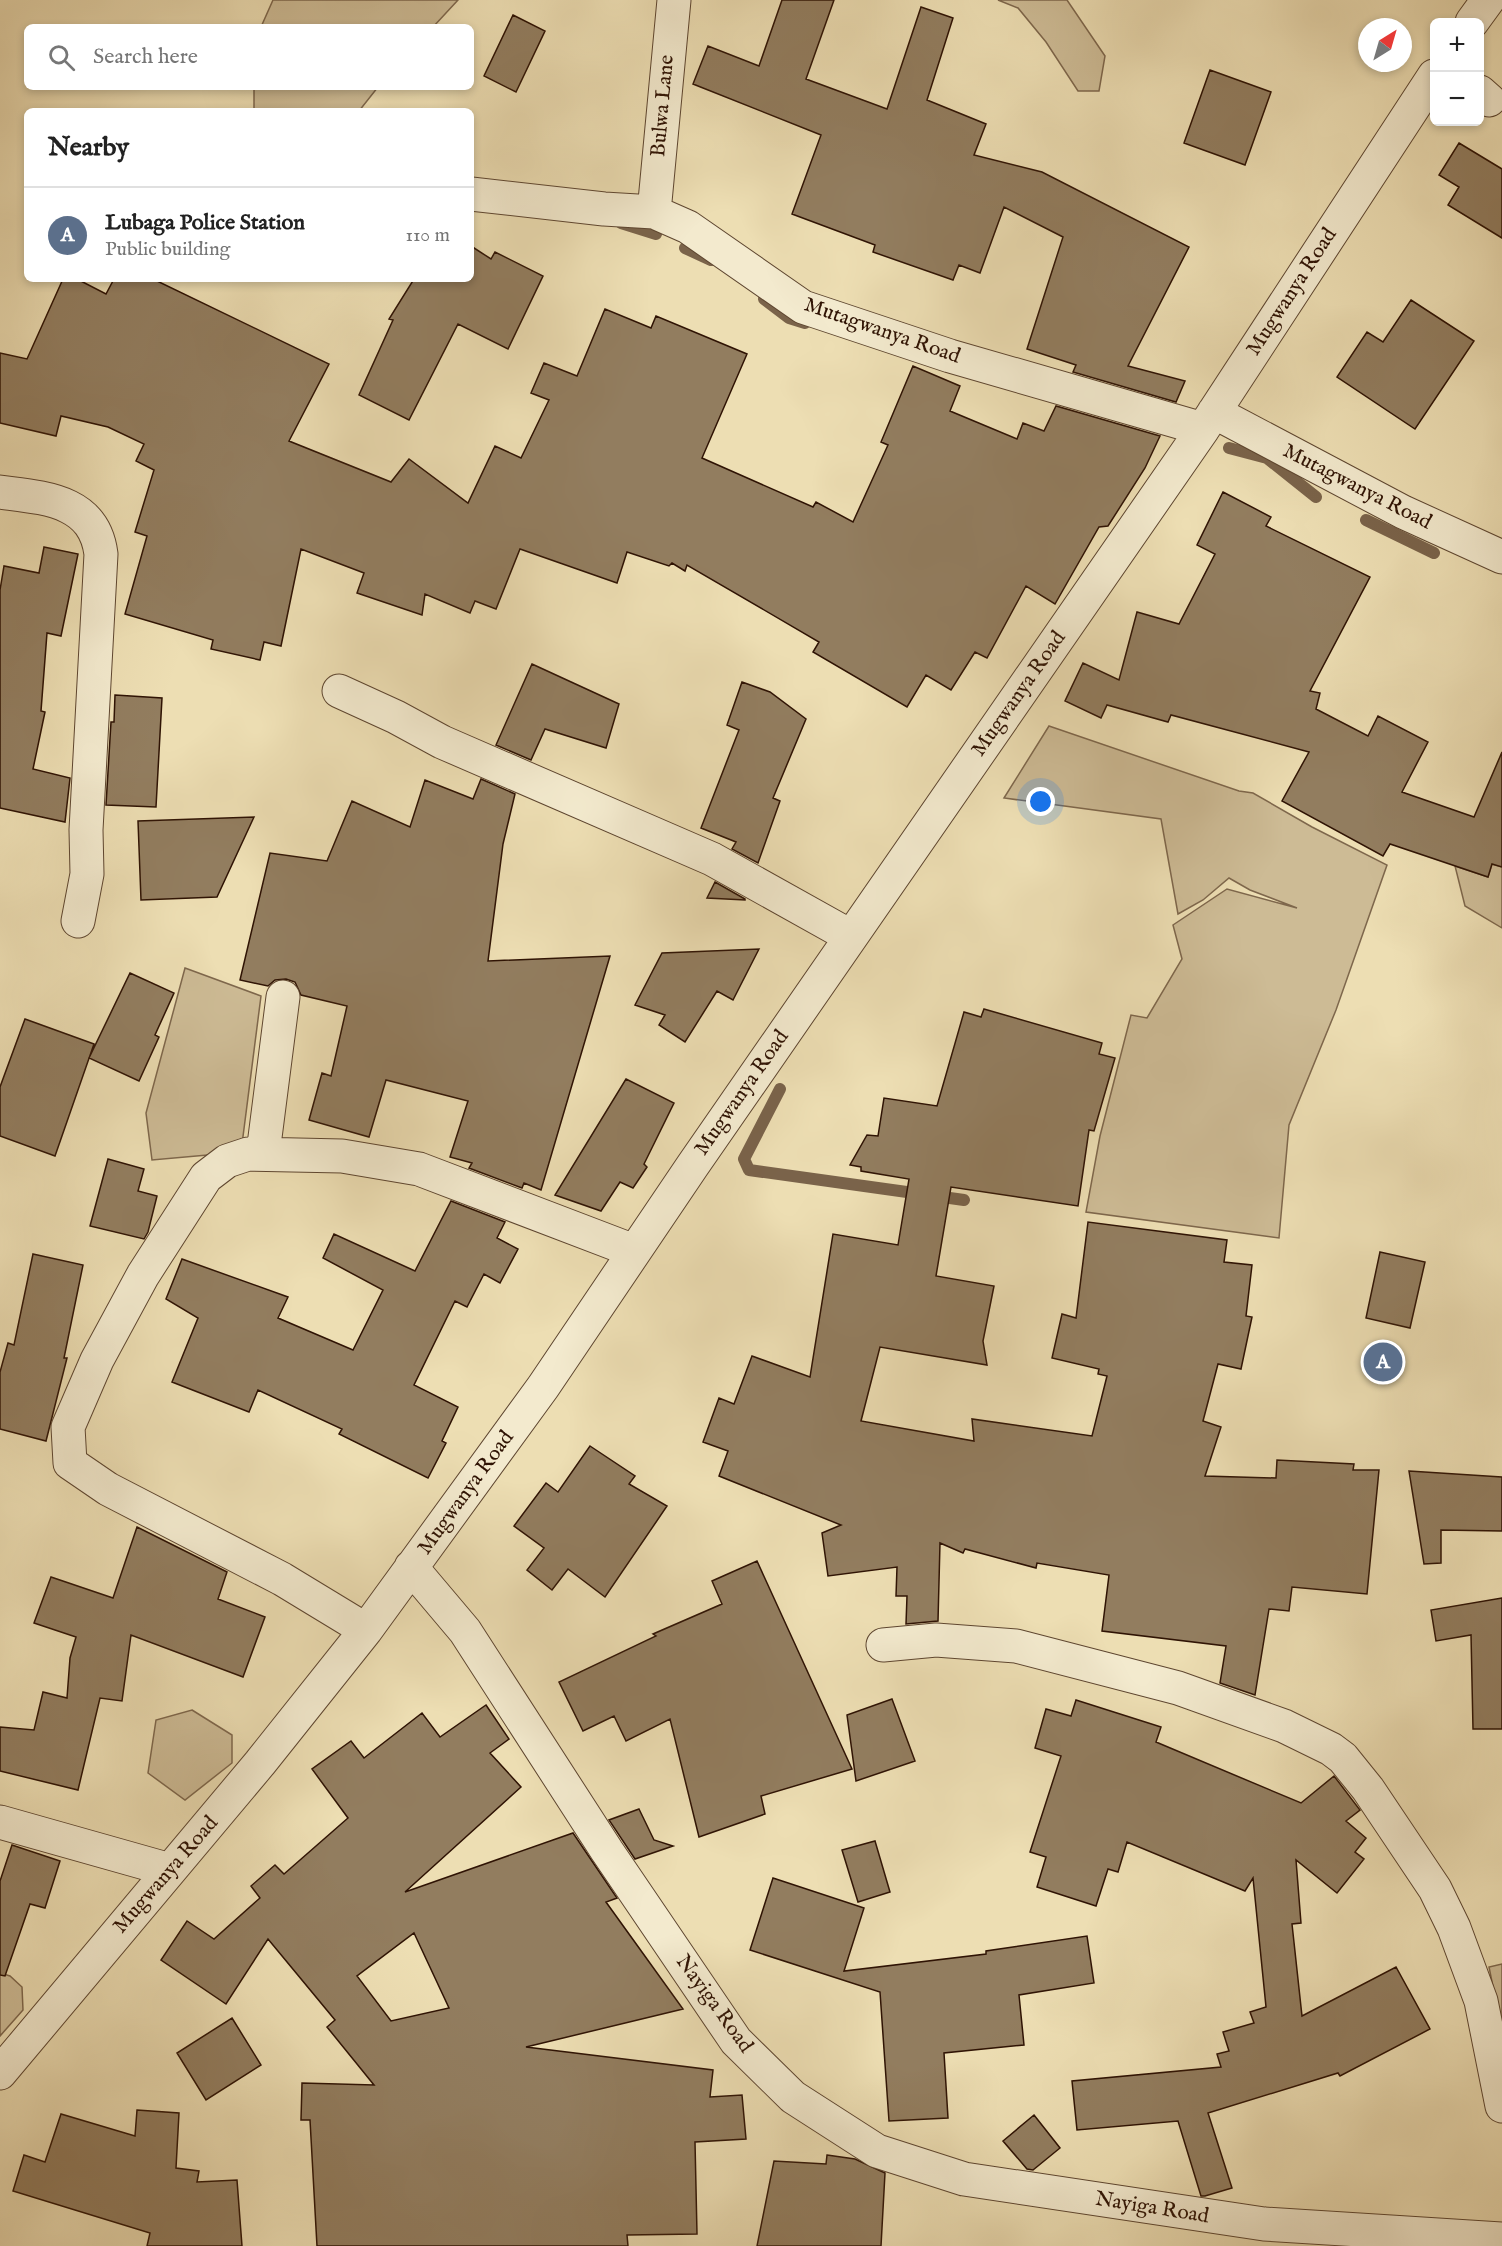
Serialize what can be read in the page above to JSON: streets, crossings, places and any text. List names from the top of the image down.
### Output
{
  "streets": {
    "street": [
      "Bulwa Lane",
      "Mugwanya Road",
      "Mutagwanya Road",
      "Nayiga Road"
    ]
  },
  "crossings": [
    ["Bulwa Lane", "Mutagwanya Road"],
    ["Mugwanya Road", "Mutagwanya Road"],
    ["Mugwanya Road", "Nayiga Road"]
  ],
  "north": "top right",
  "page": {
    "map_buttons": ["+", "−"],
    "search": "Search here",
    "heading": "Nearby",
    "list": [
      {
        "mark": "A",
        "name": "Lubaga Police Station",
        "note": "Public building",
        "value": "110 m"
      }
    ],
    "pins": "A"
  }
}
